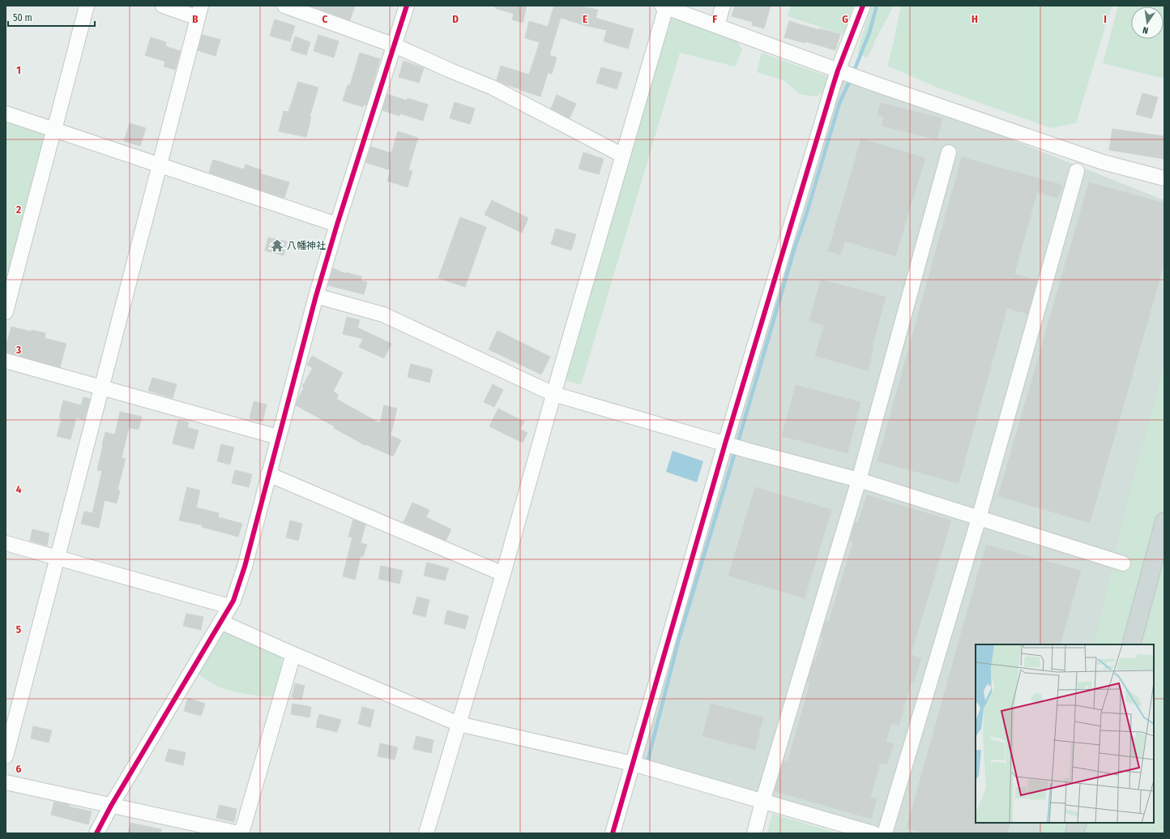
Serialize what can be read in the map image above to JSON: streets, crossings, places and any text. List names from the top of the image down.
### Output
{
  "places": {
    "temple": ["八幡神社"]
  },
  "scale_bar": "50 m",
  "north": "bottom",
  "grid": {
    "columns": [
      "B",
      "C",
      "D",
      "E",
      "F",
      "G",
      "H",
      "I"
    ],
    "rows": [
      "1",
      "2",
      "3",
      "4",
      "5",
      "6"
    ]
  }
}
